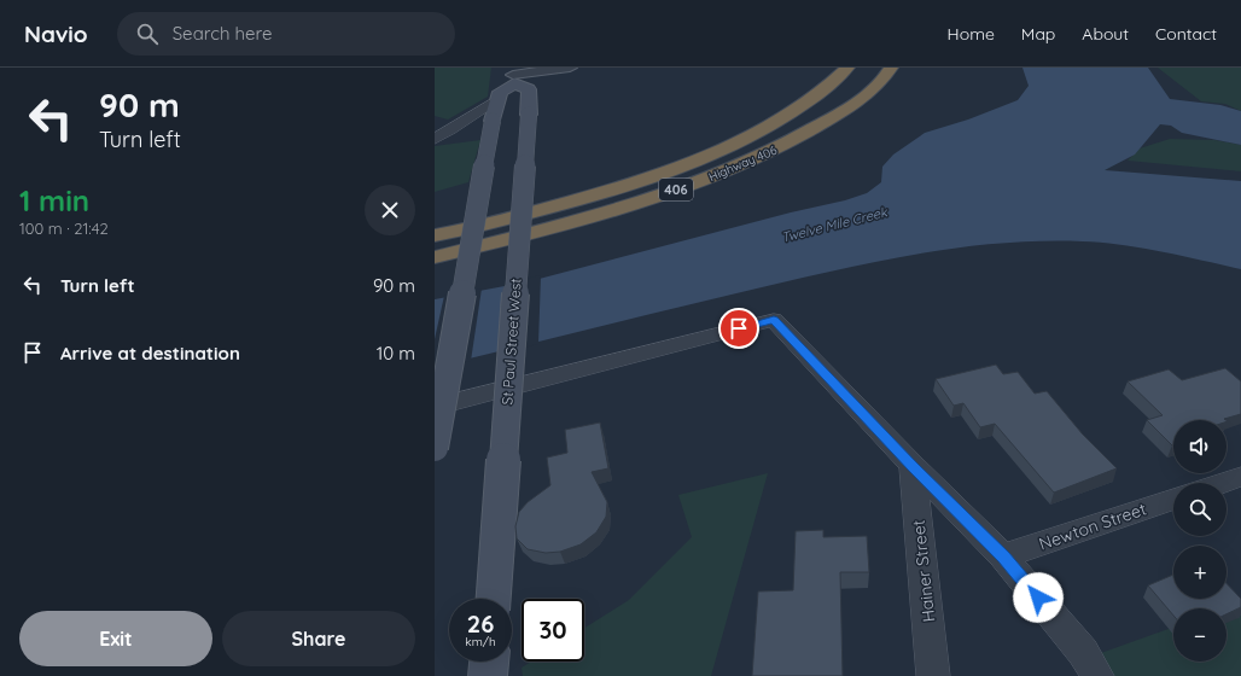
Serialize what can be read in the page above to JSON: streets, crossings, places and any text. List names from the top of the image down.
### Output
{
  "streets": {
    "highway": ["Highway 406", "406"],
    "main road": ["St Paul Street West"],
    "street": ["Newton Street", "Hainer Street"]
  },
  "water": ["Twelve Mile Creek"],
  "page": {
    "header": "Navio",
    "search": "Search here",
    "nav": [
      "Home",
      "Map",
      "About",
      "Contact"
    ],
    "turn": ["90 m", "Turn left"],
    "heading": ["1 min", "100 m · 21:42"],
    "list": [
      {
        "name": "Turn left",
        "value": "90 m"
      },
      {
        "name": "Arrive at destination",
        "value": "10 m"
      }
    ],
    "map_buttons": ["+", "−"],
    "speed": "26 km/h",
    "limit": "30",
    "buttons": ["Exit", "Share"]
  }
}
